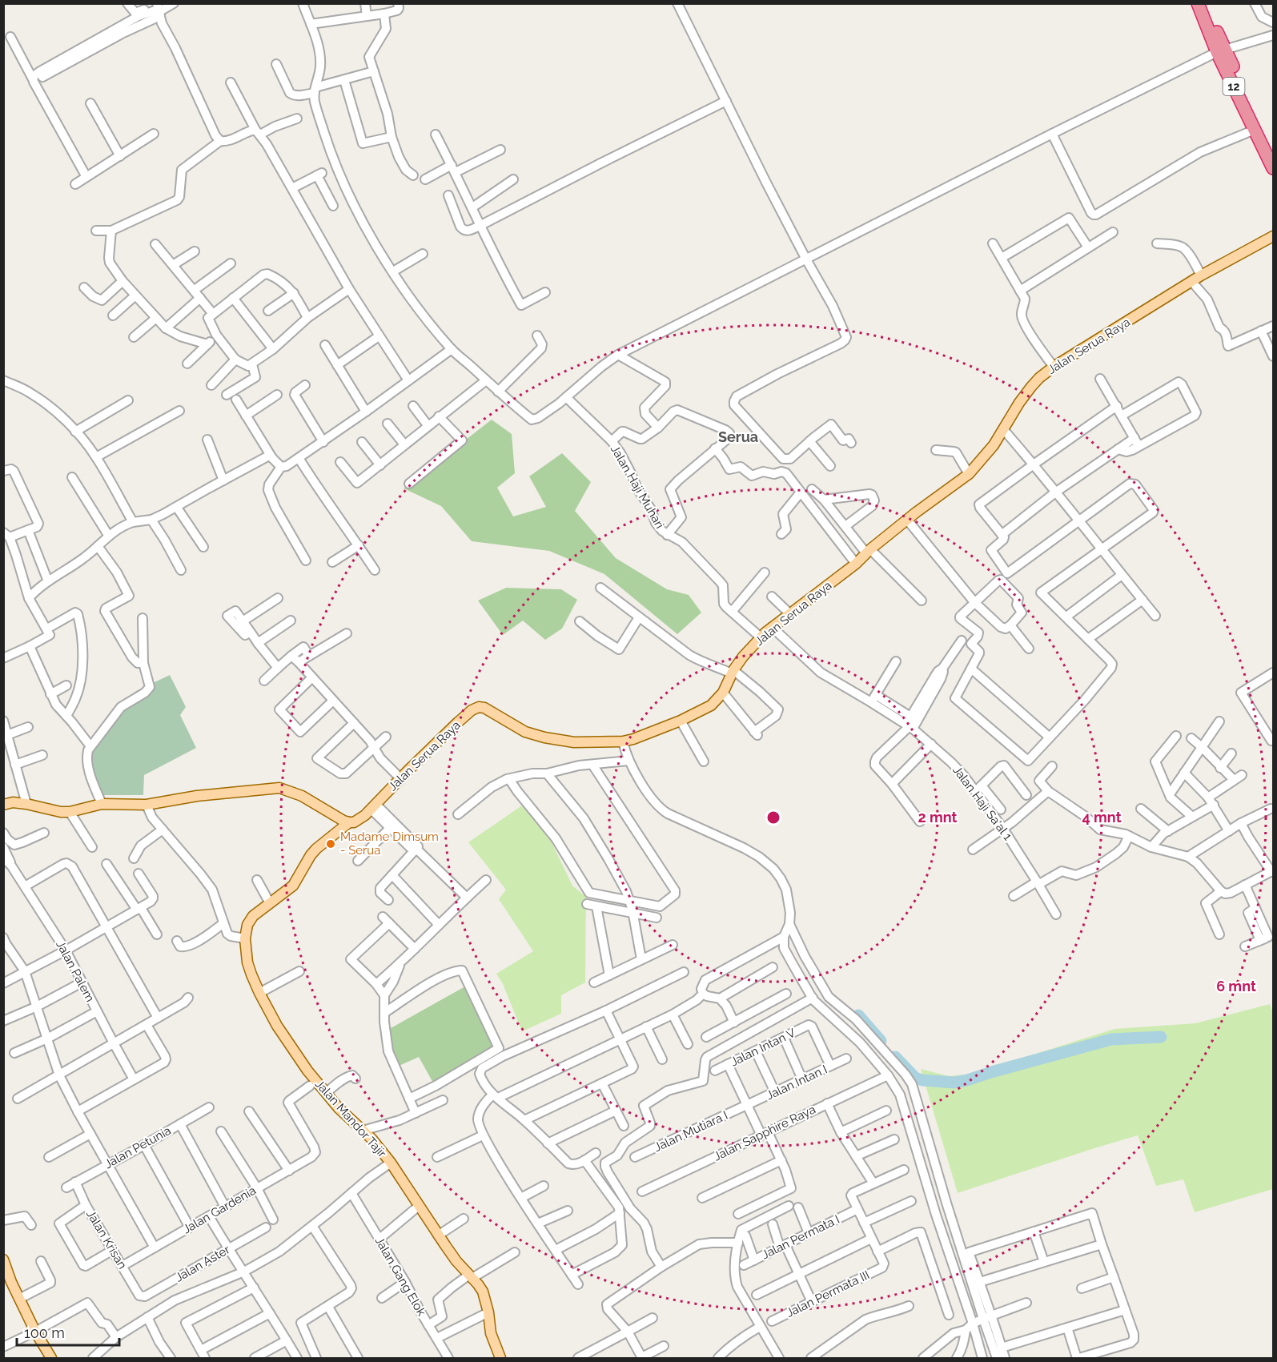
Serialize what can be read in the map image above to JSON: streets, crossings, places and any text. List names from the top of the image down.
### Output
{
  "streets": {
    "highway": ["12"],
    "main road": ["Jalan Serua Raya", "Jalan Mandor Tajir"],
    "street": [
      "Jalan Haji Muhari",
      "Jalan Haji Sa'al 1",
      "Jalan Palem",
      "Jalan Intan V",
      "Jalan Intan I",
      "Jalan Mutiara I",
      "Jalan Sapphire Raya",
      "Jalan Petunia",
      "Jalan Gardenia",
      "Jalan Permata I",
      "Jalan Krisan",
      "Jalan Aster",
      "Jalan Gang Elok",
      "Jalan Permata III"
    ]
  },
  "crossings": [
    ["Jalan Serua Raya", "Jalan Haji Muhari"],
    ["Jalan Serua Raya", "Jalan Haji Sa'al 1"],
    ["Jalan Serua Raya", "Jalan Mandor Tajir"],
    ["Jalan Intan V", "Jalan Intan I"],
    ["Jalan Intan I", "Jalan Mutiara I"],
    ["Jalan Petunia", "Jalan Krisan"],
    ["Jalan Gardenia", "Jalan Krisan"],
    ["Jalan Krisan", "Jalan Aster"]
  ],
  "districts": ["Serua"],
  "places": ["Madame Dimsum - Serua"],
  "scale_bar": "100 m",
  "rings": ["2 mnt", "4 mnt", "6 mnt"]
}
